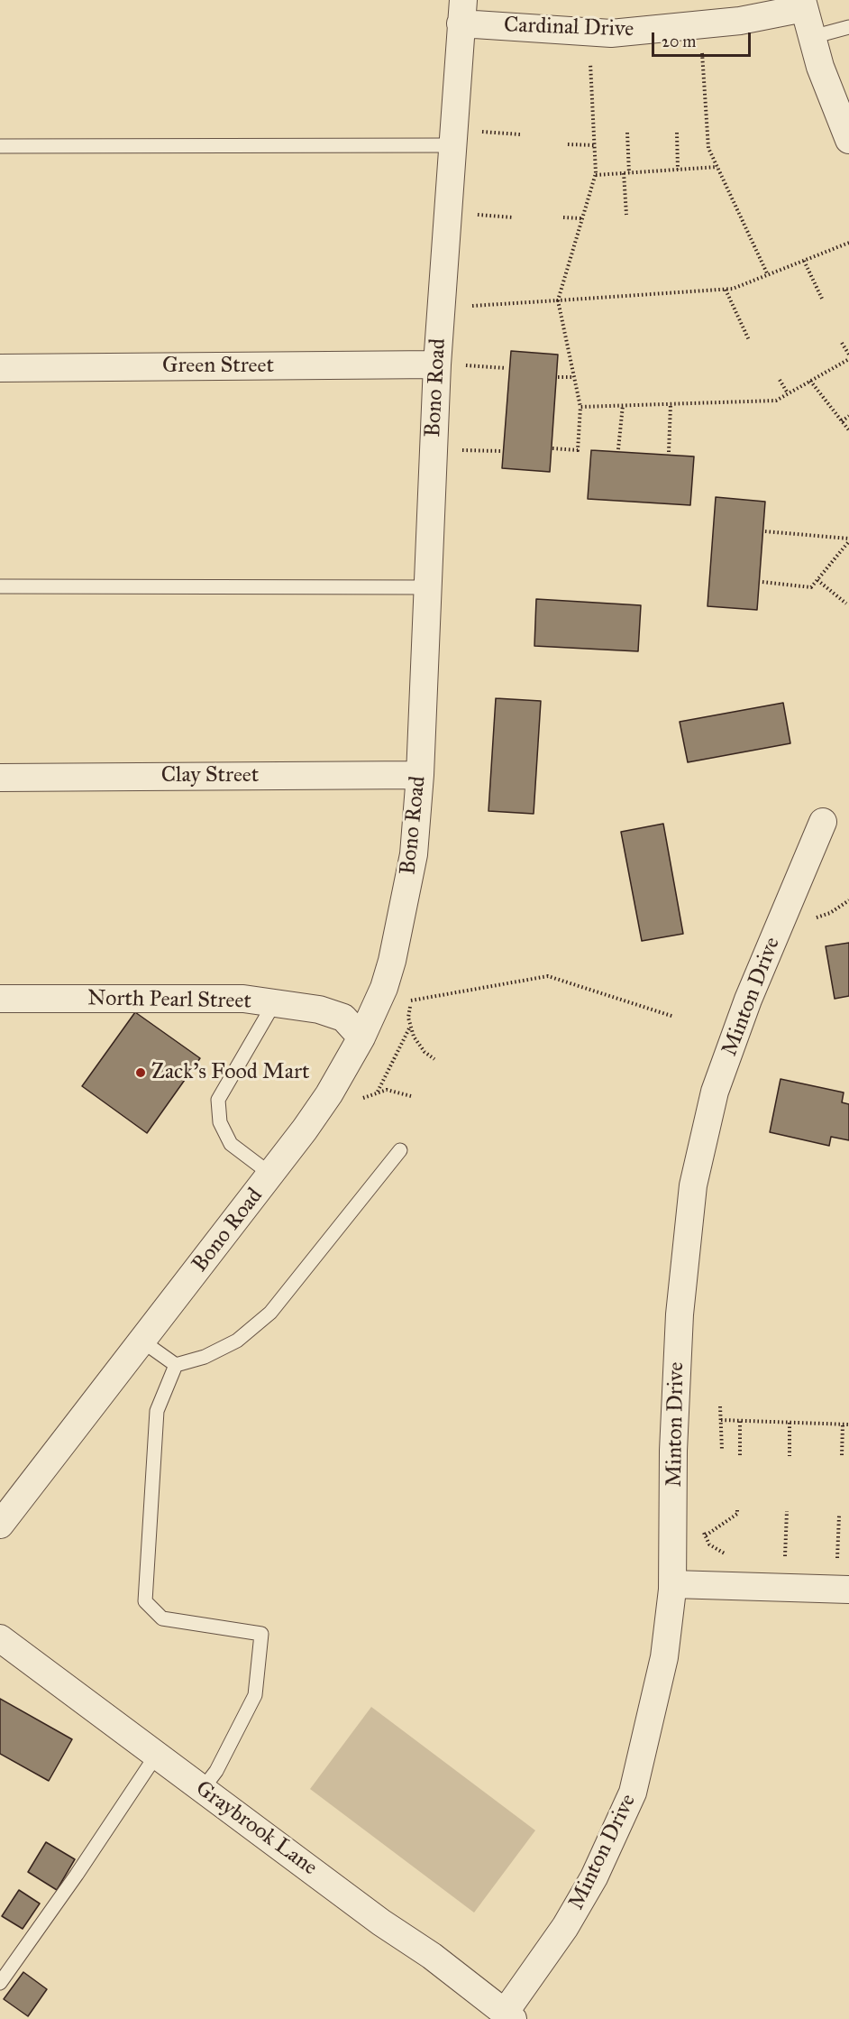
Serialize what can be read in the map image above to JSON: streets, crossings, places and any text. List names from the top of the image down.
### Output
{
  "streets": {
    "street": [
      "Cardinal Drive",
      "Green Street",
      "Bono Road",
      "Clay Street",
      "Minton Drive",
      "North Pearl Street",
      "Graybrook Lane"
    ]
  },
  "crossings": [
    ["Cardinal Drive", "Bono Road"],
    ["Green Street", "Bono Road"],
    ["Bono Road", "Clay Street"],
    ["Bono Road", "North Pearl Street"],
    ["Minton Drive", "Graybrook Lane"]
  ],
  "places": ["Zack's Food Mart"],
  "scale_bar": "20 m"
}
